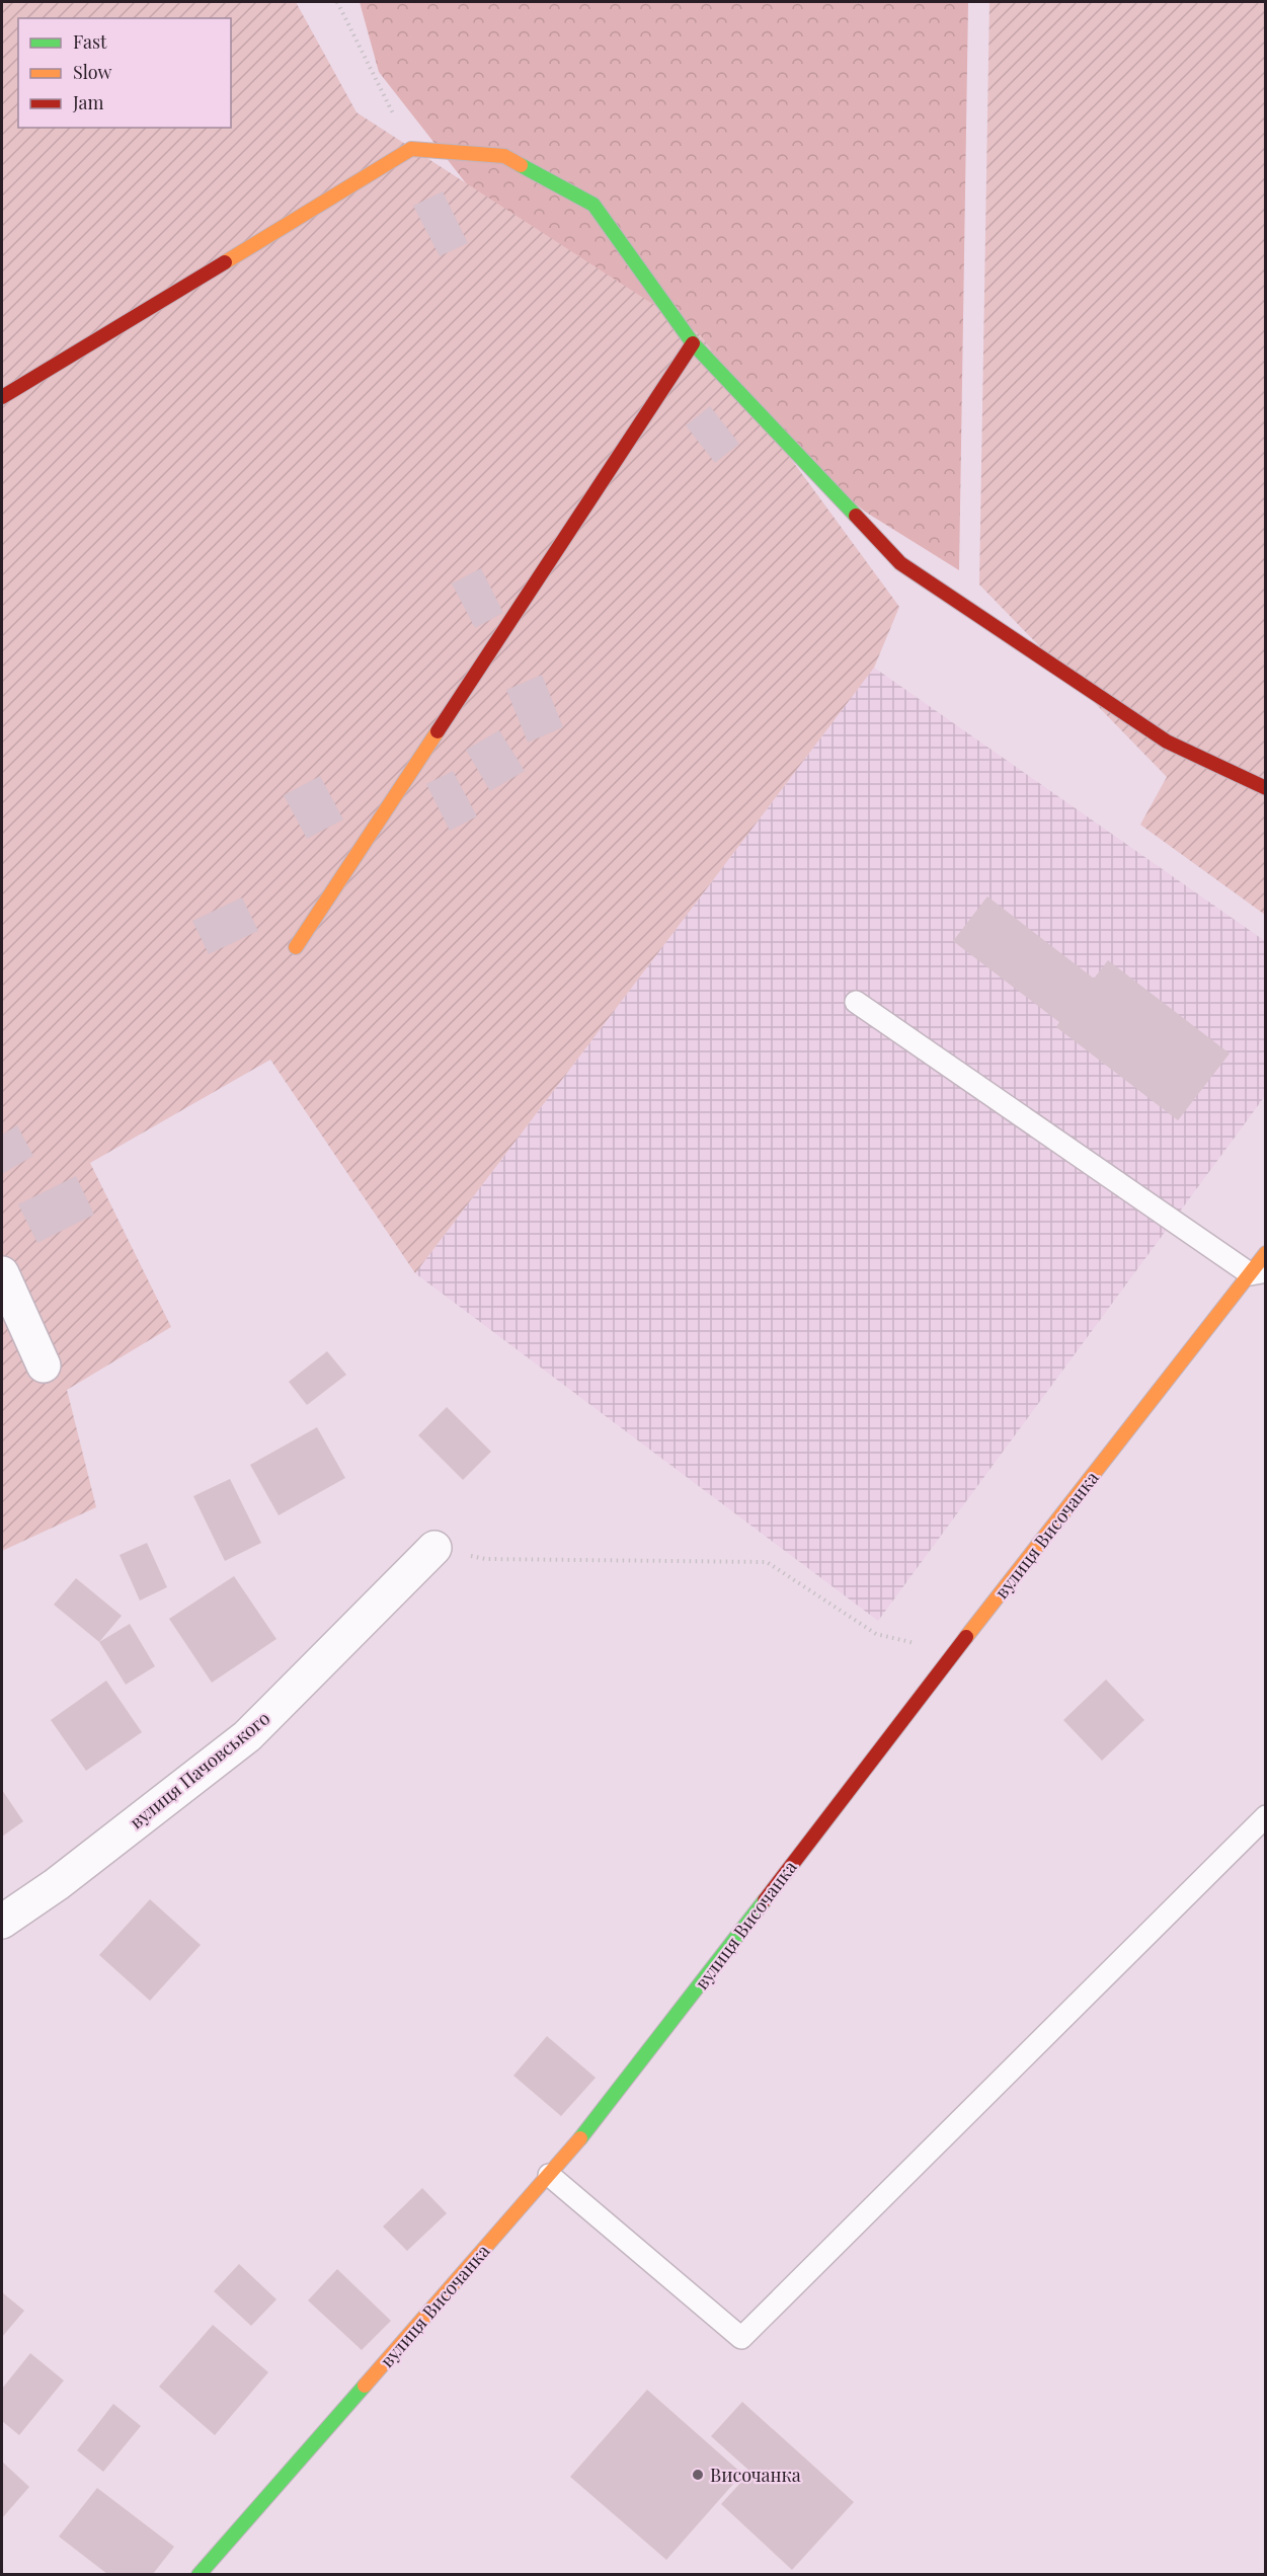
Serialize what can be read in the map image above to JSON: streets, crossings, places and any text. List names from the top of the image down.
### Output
{
  "streets": {
    "street": ["вулиця Височанка", "вулиця Пачовського"]
  },
  "places": ["Височанка"],
  "legend": ["Fast", "Slow", "Jam"]
}
